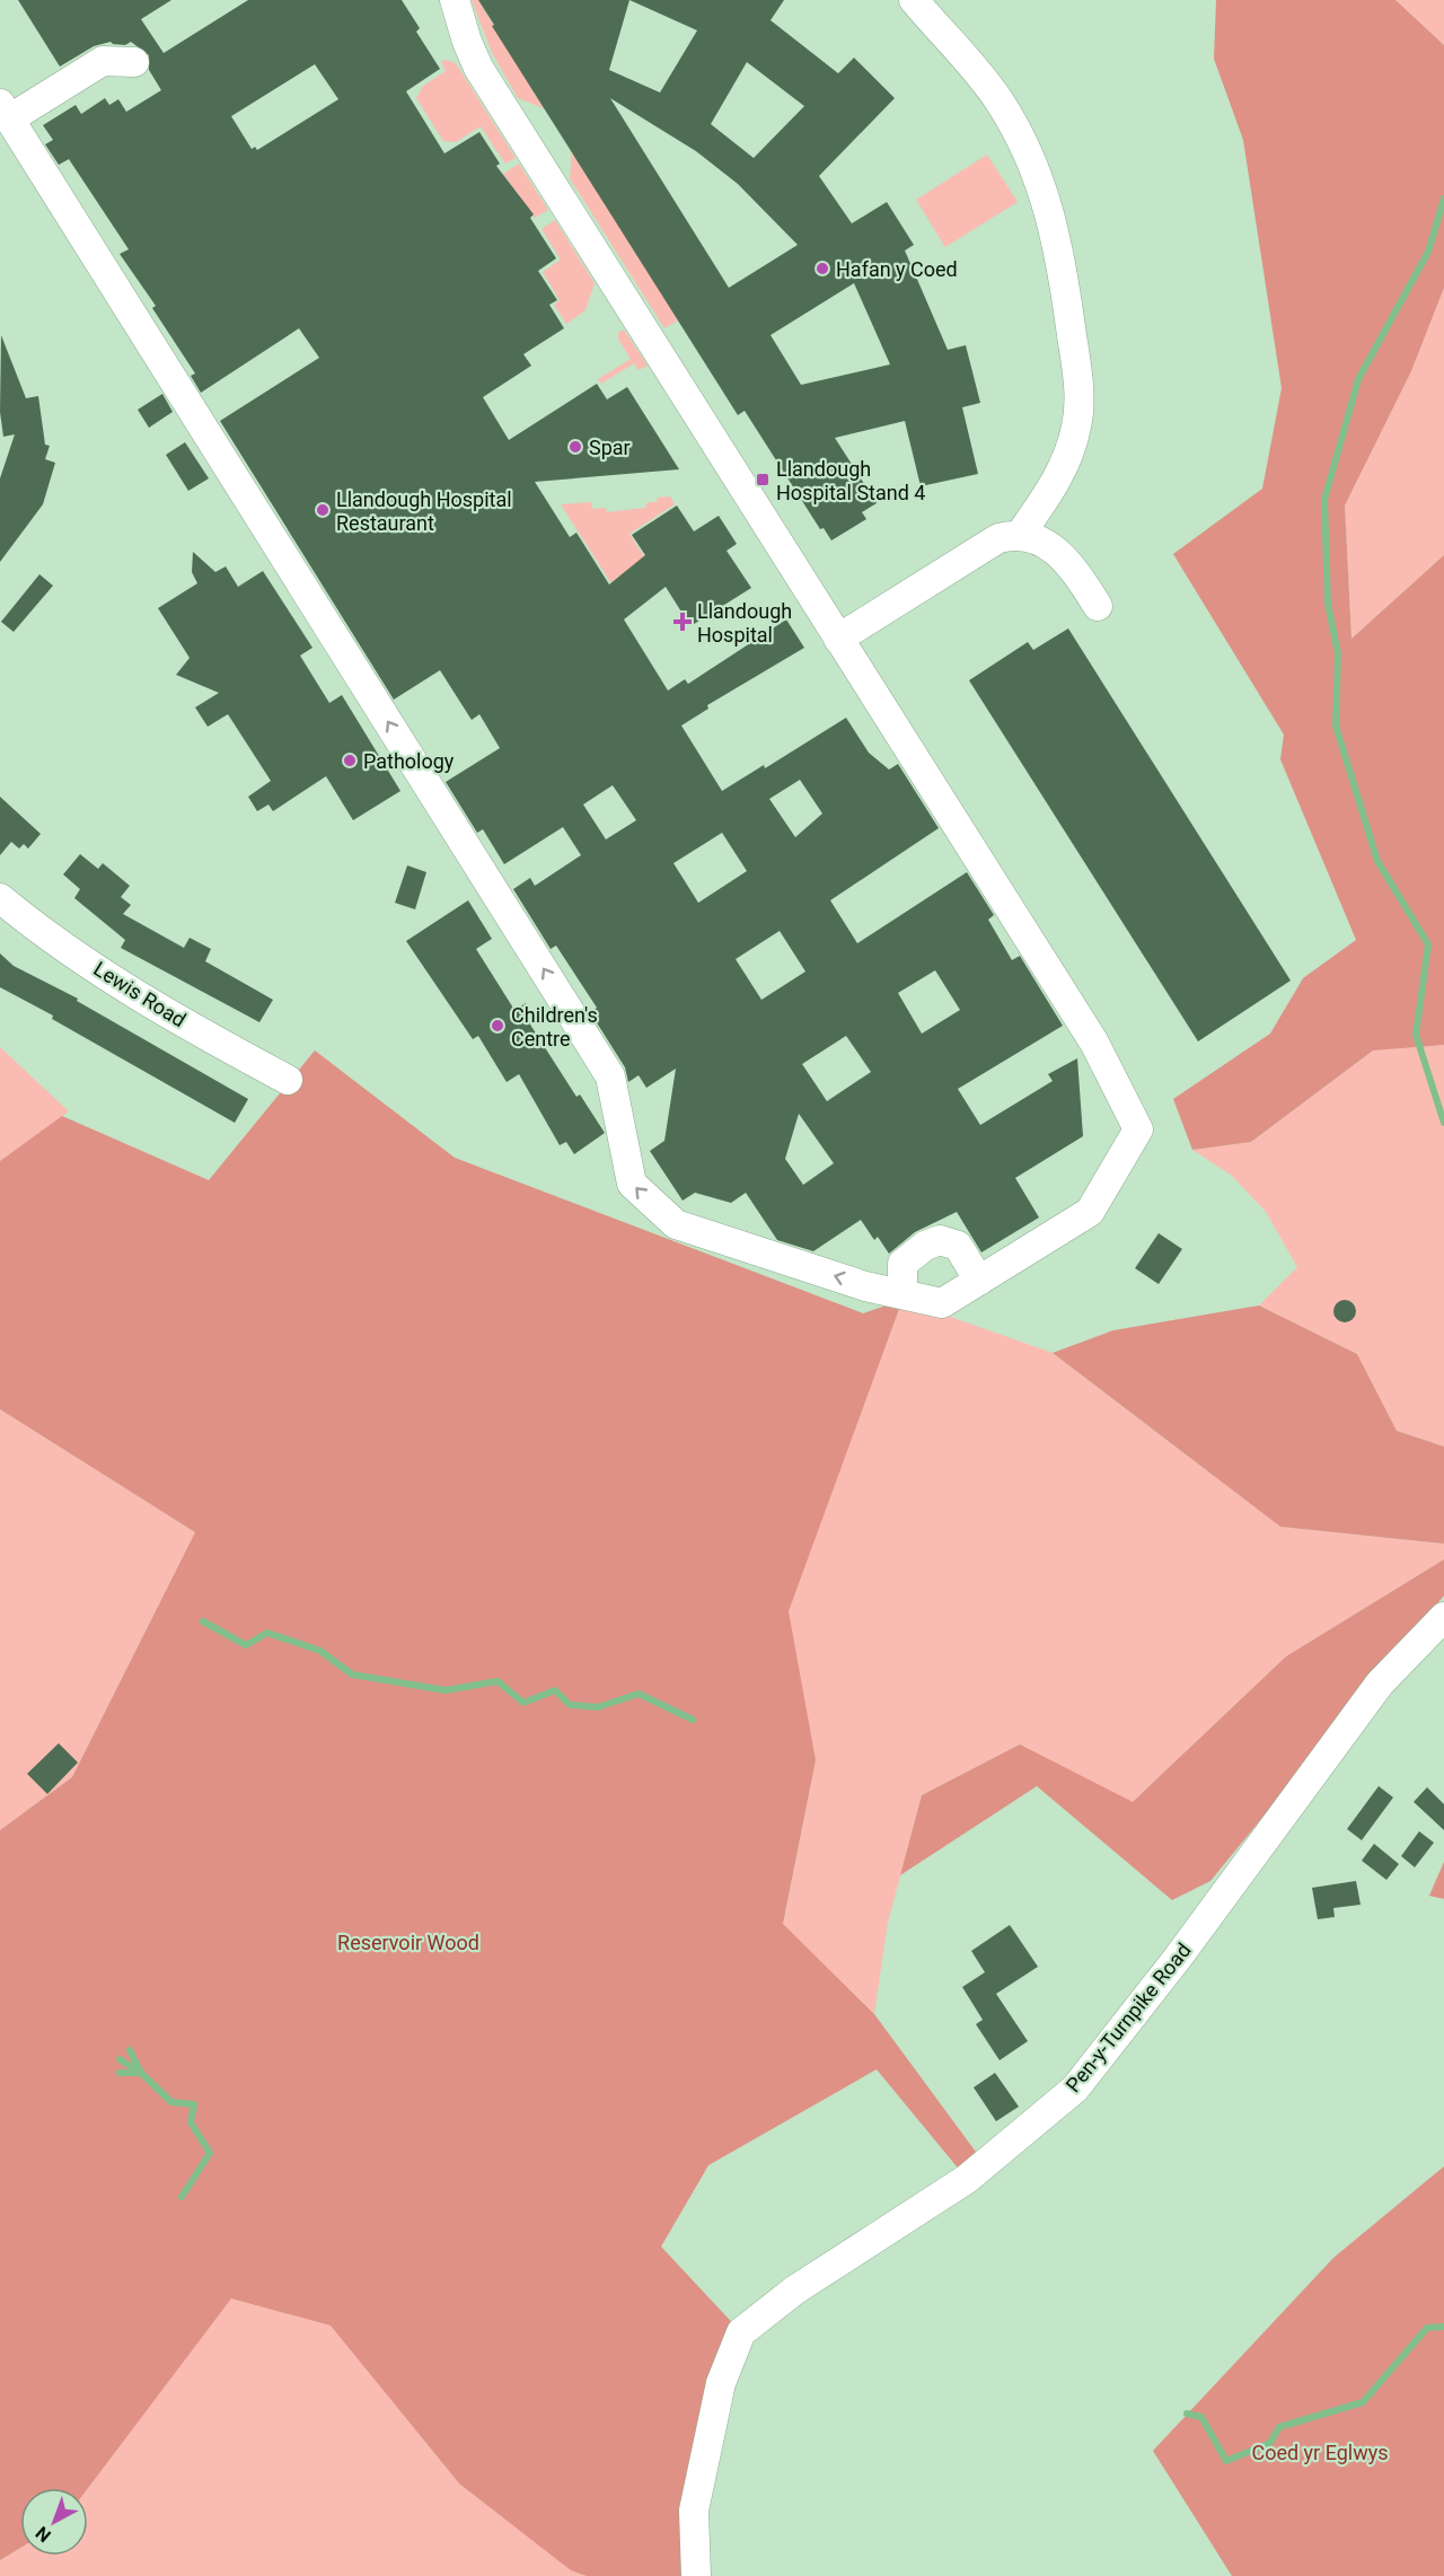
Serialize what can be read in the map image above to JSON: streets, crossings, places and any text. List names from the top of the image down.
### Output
{
  "streets": {
    "street": ["Lewis Road", "Pen-y-Turnpike Road"]
  },
  "parks": ["Reservoir Wood", "Coed yr Eglwys"],
  "places": {
    "other": [
      "Hafan y Coed",
      "Spar",
      "Llandough Hospital Restaurant",
      "Pathology",
      "Children's Centre"
    ],
    "transit": ["Llandough Hospital Stand 4"],
    "health": ["Llandough Hospital"]
  },
  "north": "bottom left"
}
